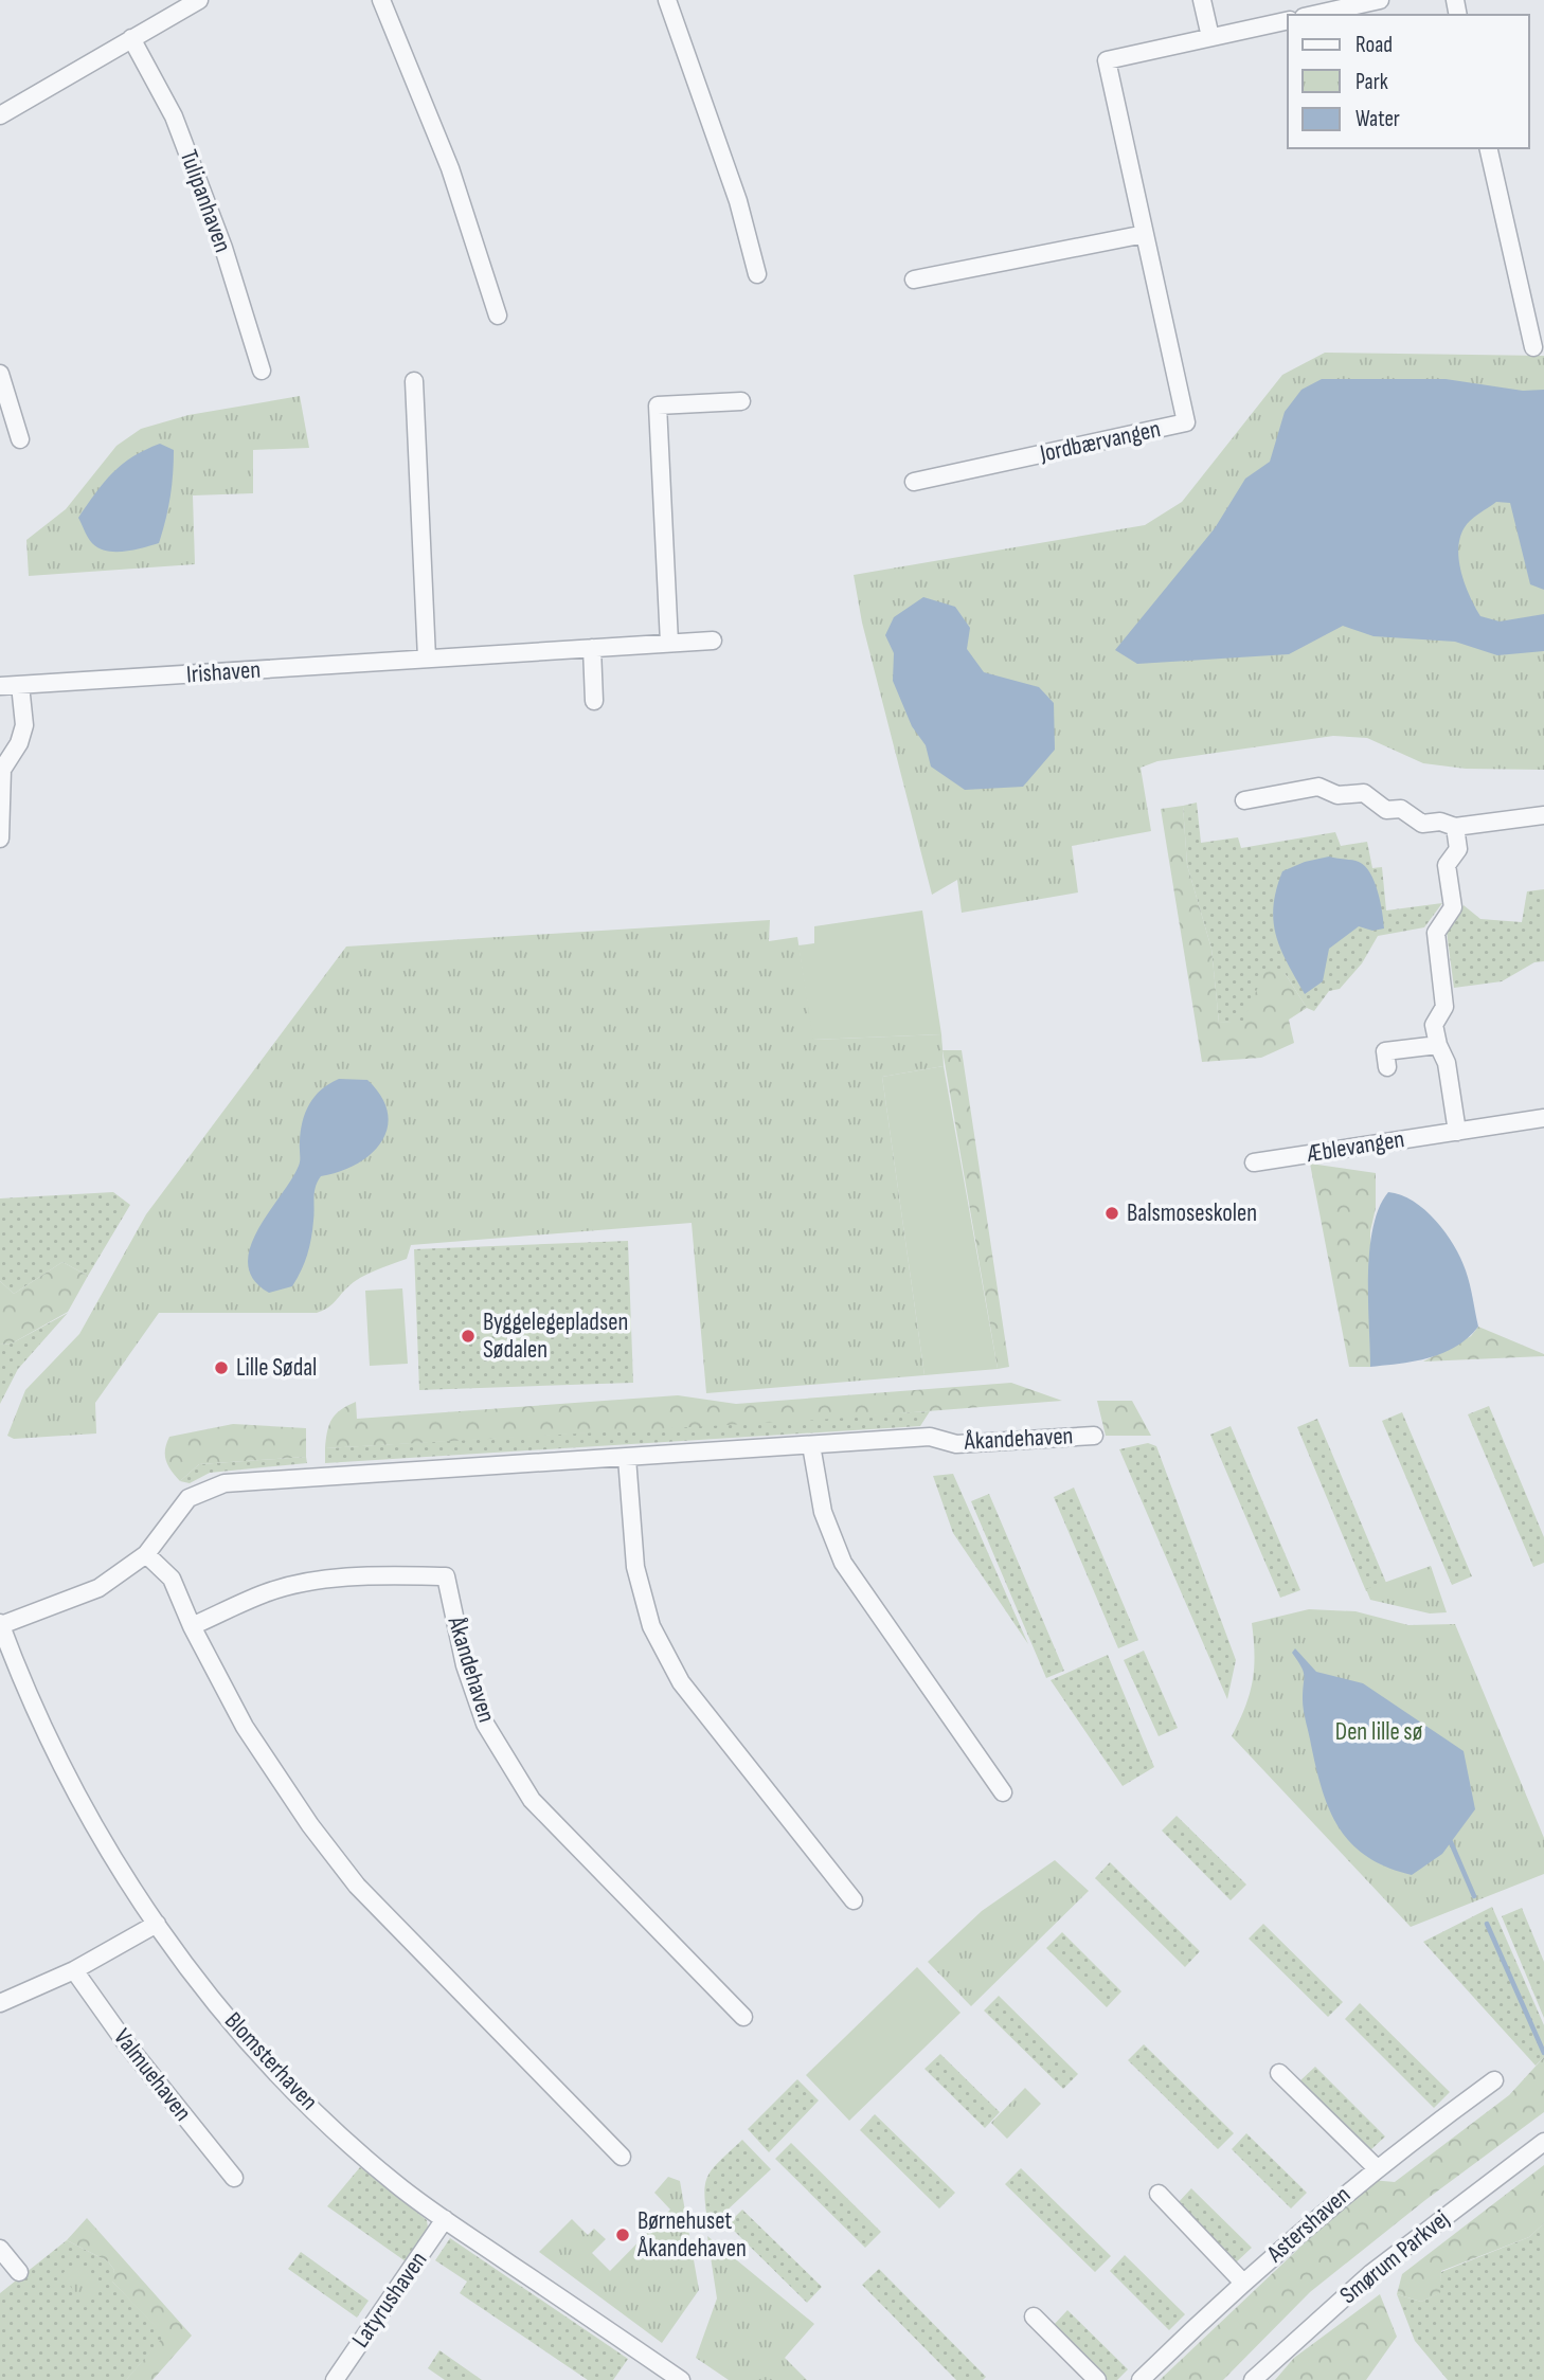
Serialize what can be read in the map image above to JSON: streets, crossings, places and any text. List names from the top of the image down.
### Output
{
  "streets": {
    "street": [
      "Tulipanhaven",
      "Jordbærvangen",
      "Irishaven",
      "Æblevangen",
      "Åkandehaven",
      "Blomsterhaven",
      "Valmuehaven",
      "Astershaven",
      "Smørum Parkvej",
      "Latyrushaven"
    ]
  },
  "crossings": [
    ["Åkandehaven", "Blomsterhaven"],
    ["Blomsterhaven", "Latyrushaven"]
  ],
  "parks": ["Den lille sø"],
  "places": [
    "Balsmoseskolen",
    "Byggelegepladsen Sødalen",
    "Lille Sødal",
    "Børnehuset Åkandehaven"
  ],
  "legend": ["Road", "Park", "Water"]
}
